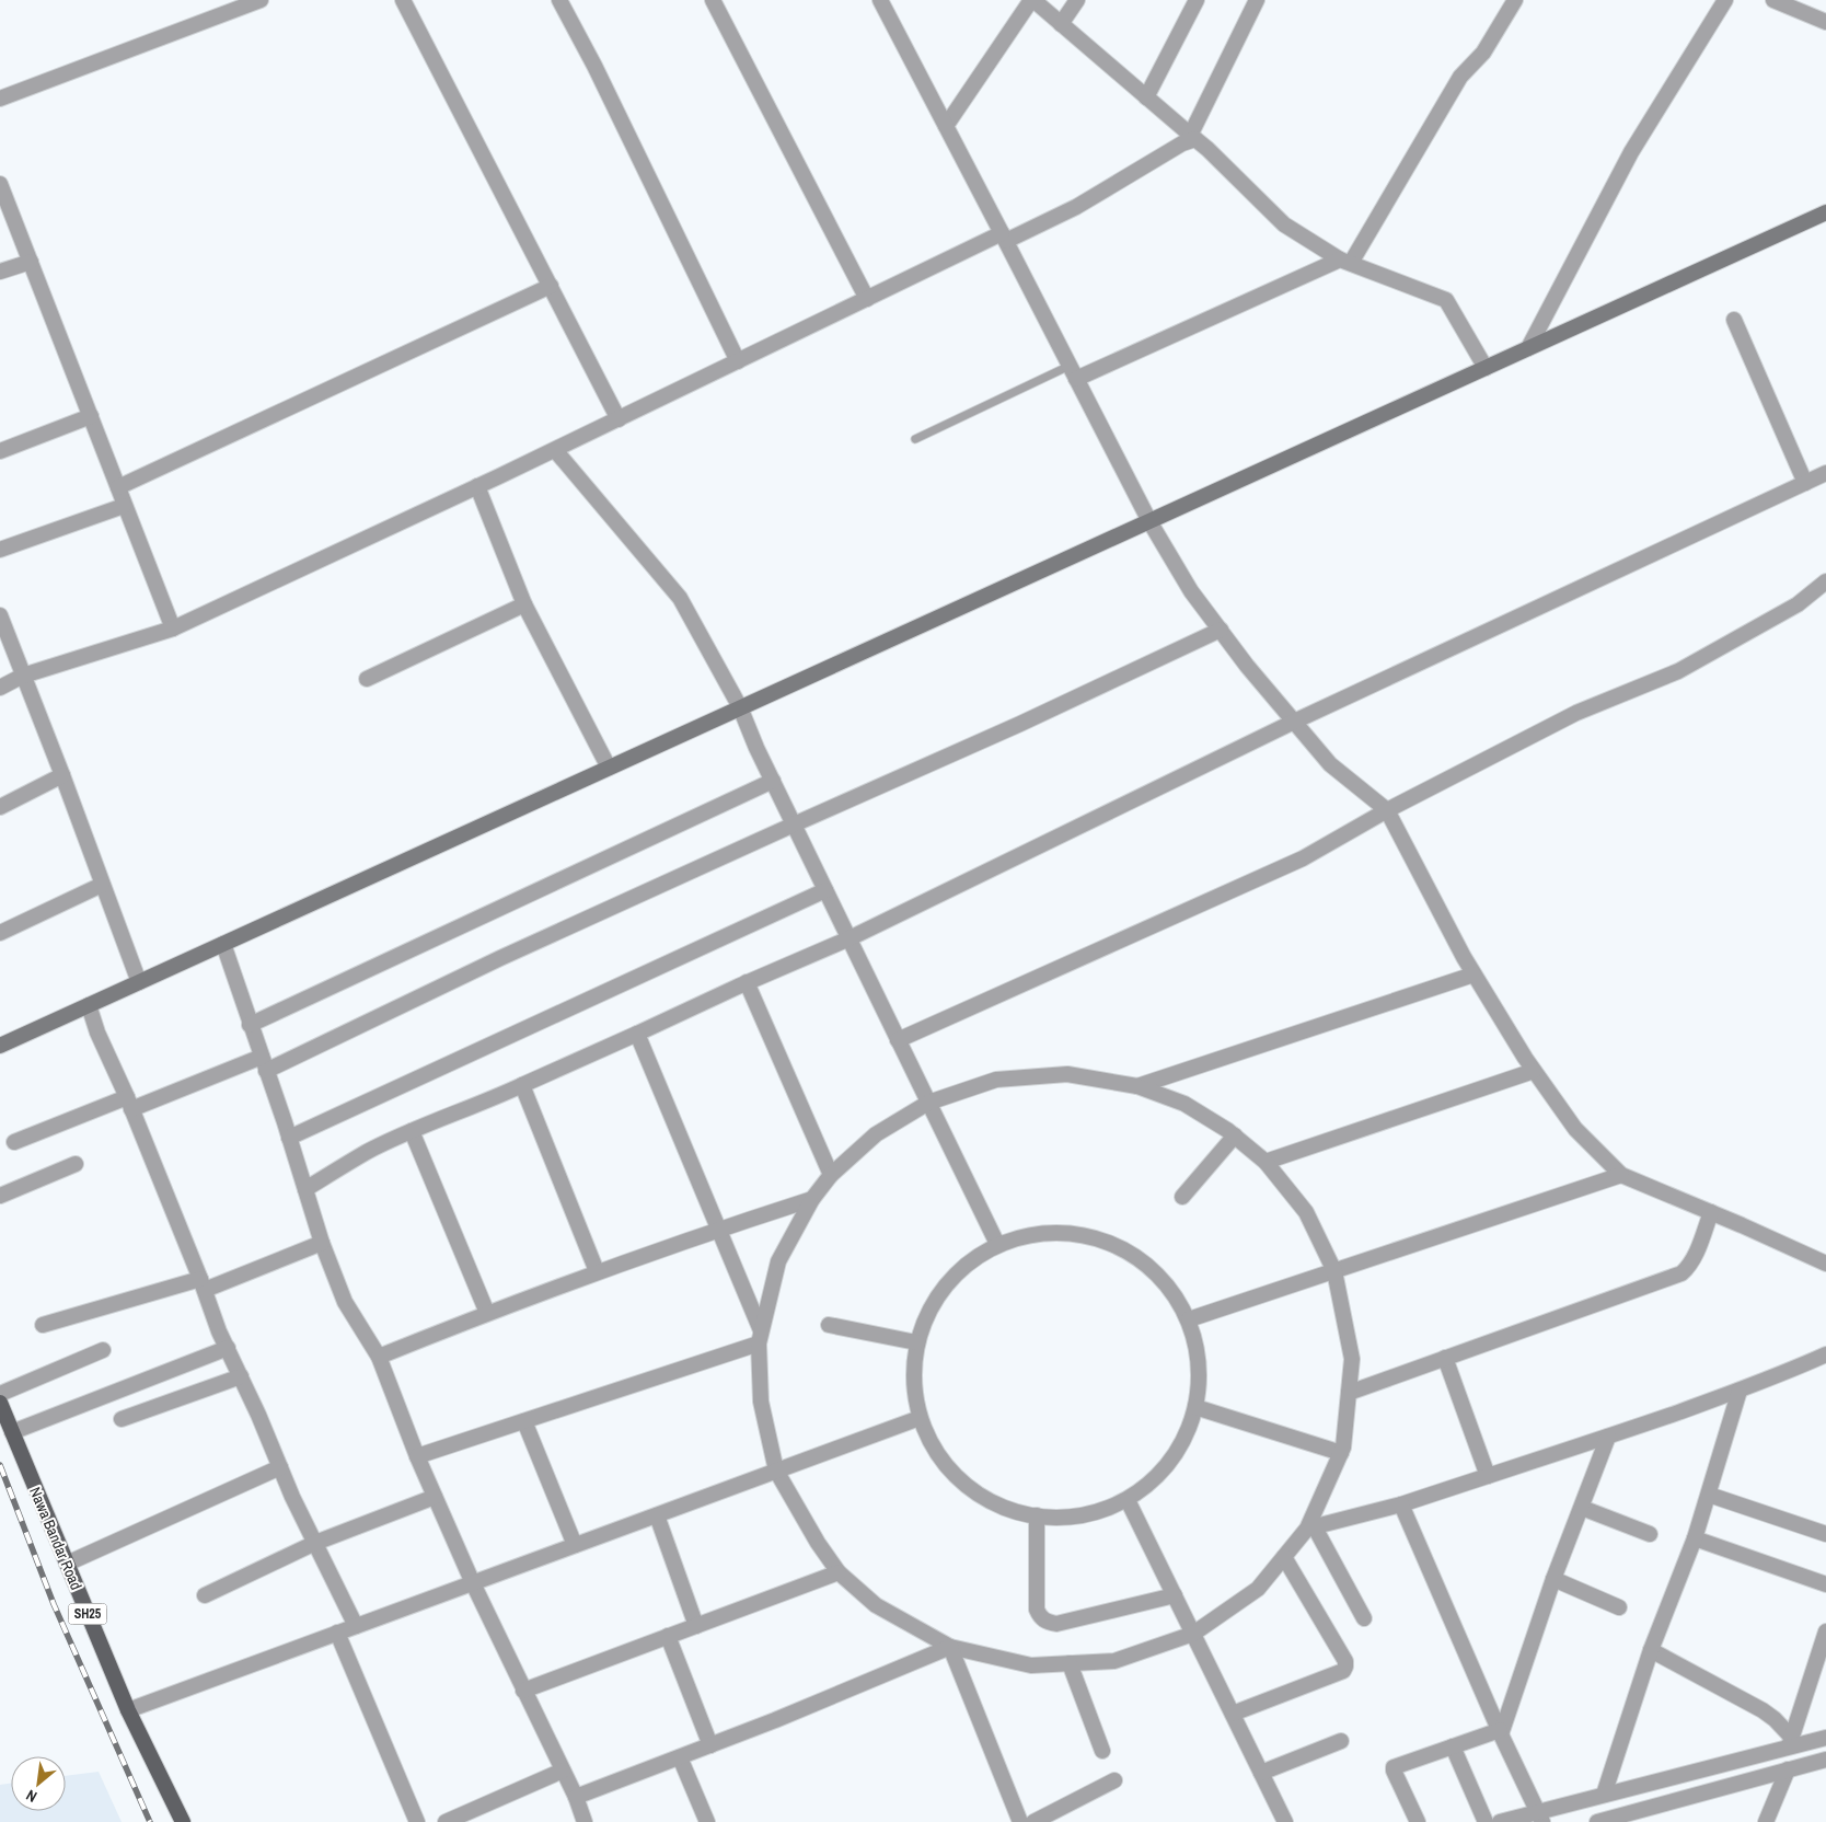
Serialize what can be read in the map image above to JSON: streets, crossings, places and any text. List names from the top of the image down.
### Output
{
  "streets": {
    "main road": ["Nawa Bandar Road", "SH25"]
  },
  "north": "bottom left"
}
